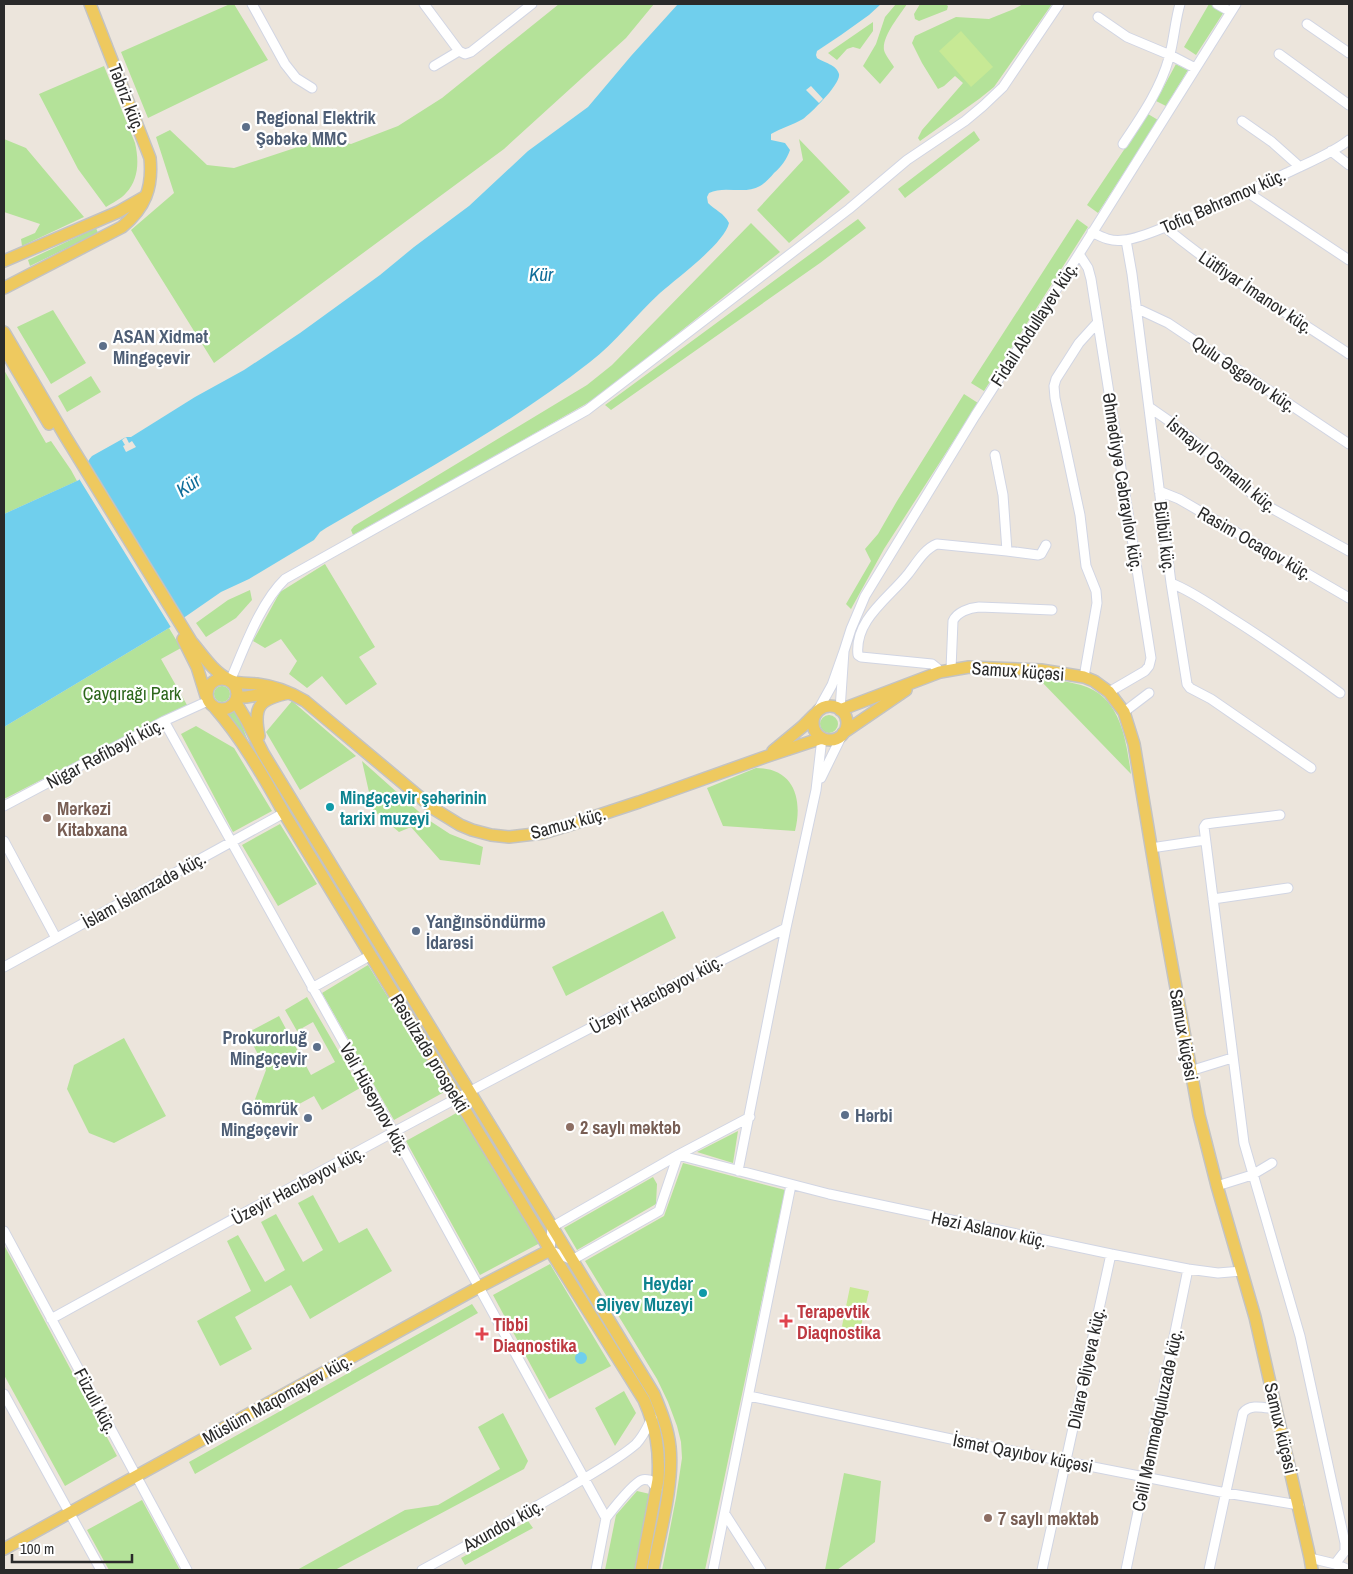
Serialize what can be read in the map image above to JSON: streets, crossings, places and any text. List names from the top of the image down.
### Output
{
  "streets": {
    "main road": [
      "Təbriz küç.",
      "Samux küçəsi",
      "Samux küç.",
      "Rəsulzadə prospekti",
      "Müslüm Maqomayev küç."
    ],
    "street": [
      "Tofiq Bəhrəmov küç.",
      "Lütfiyar İmanov küç.",
      "Fidail Abdullayev küç.",
      "Qulu Əsgərov küç.",
      "İsmayıl Osmanlı küç.",
      "Əhmədiyyə Cəbrayılov küç.",
      "Bülbül küç.",
      "Rasim Ocaqov küç.",
      "Nigar Rəfibəyli küç.",
      "İslam İslamzadə küç.",
      "Üzeyir Hacıbəyov küç.",
      "Vəli Hüseynov küç.",
      "Həzi Aslanov küç.",
      "Dilarə Əliyeva küç.",
      "Füzuli küç.",
      "Cəlil Məmmədquluzadə küç.",
      "İsmət Qayıbov küçəsi",
      "Axundov küç."
    ]
  },
  "crossings": [
    ["Tofiq Bəhrəmov küç.", "Lütfiyar İmanov küç."],
    ["Tofiq Bəhrəmov küç.", "Fidail Abdullayev küç."],
    ["Tofiq Bəhrəmov küç.", "Bülbül küç."],
    ["Fidail Abdullayev küç.", "Əhmədiyyə Cəbrayılov küç."],
    ["Qulu Əsgərov küç.", "Bülbül küç."],
    ["İsmayıl Osmanlı küç.", "Bülbül küç."],
    ["Əhmədiyyə Cəbrayılov küç.", "Samux küçəsi"],
    ["Bülbül küç.", "Rasim Ocaqov küç."],
    ["Samux küçəsi", "Həzi Aslanov küç."],
    ["Samux küçəsi", "İsmət Qayıbov küçəsi"],
    ["Nigar Rəfibəyli küç.", "Samux küç."],
    ["Nigar Rəfibəyli küç.", "Rəsulzadə prospekti"],
    ["Nigar Rəfibəyli küç.", "Vəli Hüseynov küç."],
    ["Samux küç.", "Rəsulzadə prospekti"],
    ["İslam İslamzadə küç.", "Rəsulzadə prospekti"],
    ["İslam İslamzadə küç.", "Vəli Hüseynov küç."],
    ["Üzeyir Hacıbəyov küç.", "Rəsulzadə prospekti"],
    ["Üzeyir Hacıbəyov küç.", "Vəli Hüseynov küç."],
    ["Üzeyir Hacıbəyov küç.", "Füzuli küç."],
    ["Rəsulzadə prospekti", "Müslüm Maqomayev küç."],
    ["Vəli Hüseynov küç.", "Müslüm Maqomayev küç."],
    ["Vəli Hüseynov küç.", "Axundov küç."],
    ["Həzi Aslanov küç.", "Dilarə Əliyeva küç."],
    ["Həzi Aslanov küç.", "Cəlil Məmmədquluzadə küç."],
    ["Dilarə Əliyeva küç.", "İsmət Qayıbov küçəsi"],
    ["Müslüm Maqomayev küç.", "Füzuli küç."],
    ["Cəlil Məmmədquluzadə küç.", "İsmət Qayıbov küçəsi"]
  ],
  "water": ["Kür"],
  "parks": ["Çayqırağı Park"],
  "places": {
    "other": [
      "Regional Elektrik Şəbəkə MMC",
      "ASAN Xidmət Mingəçevir",
      "Mingəçevir şəhərinin tarixi muzeyi",
      "Mərkəzi Kitabxana",
      "Yanğınsöndürmə İdarəsi",
      "Prokurorluğ Mingəçevir",
      "Hərbi",
      "Gömrük Mingəçevir",
      "2 saylı məktəb",
      "Heydər Əliyev Muzeyi",
      "7 saylı məktəb"
    ],
    "health": ["Terapevtik Diaqnostika", "Tibbi Diaqnostika"]
  },
  "scale_bar": "100 m"
}
